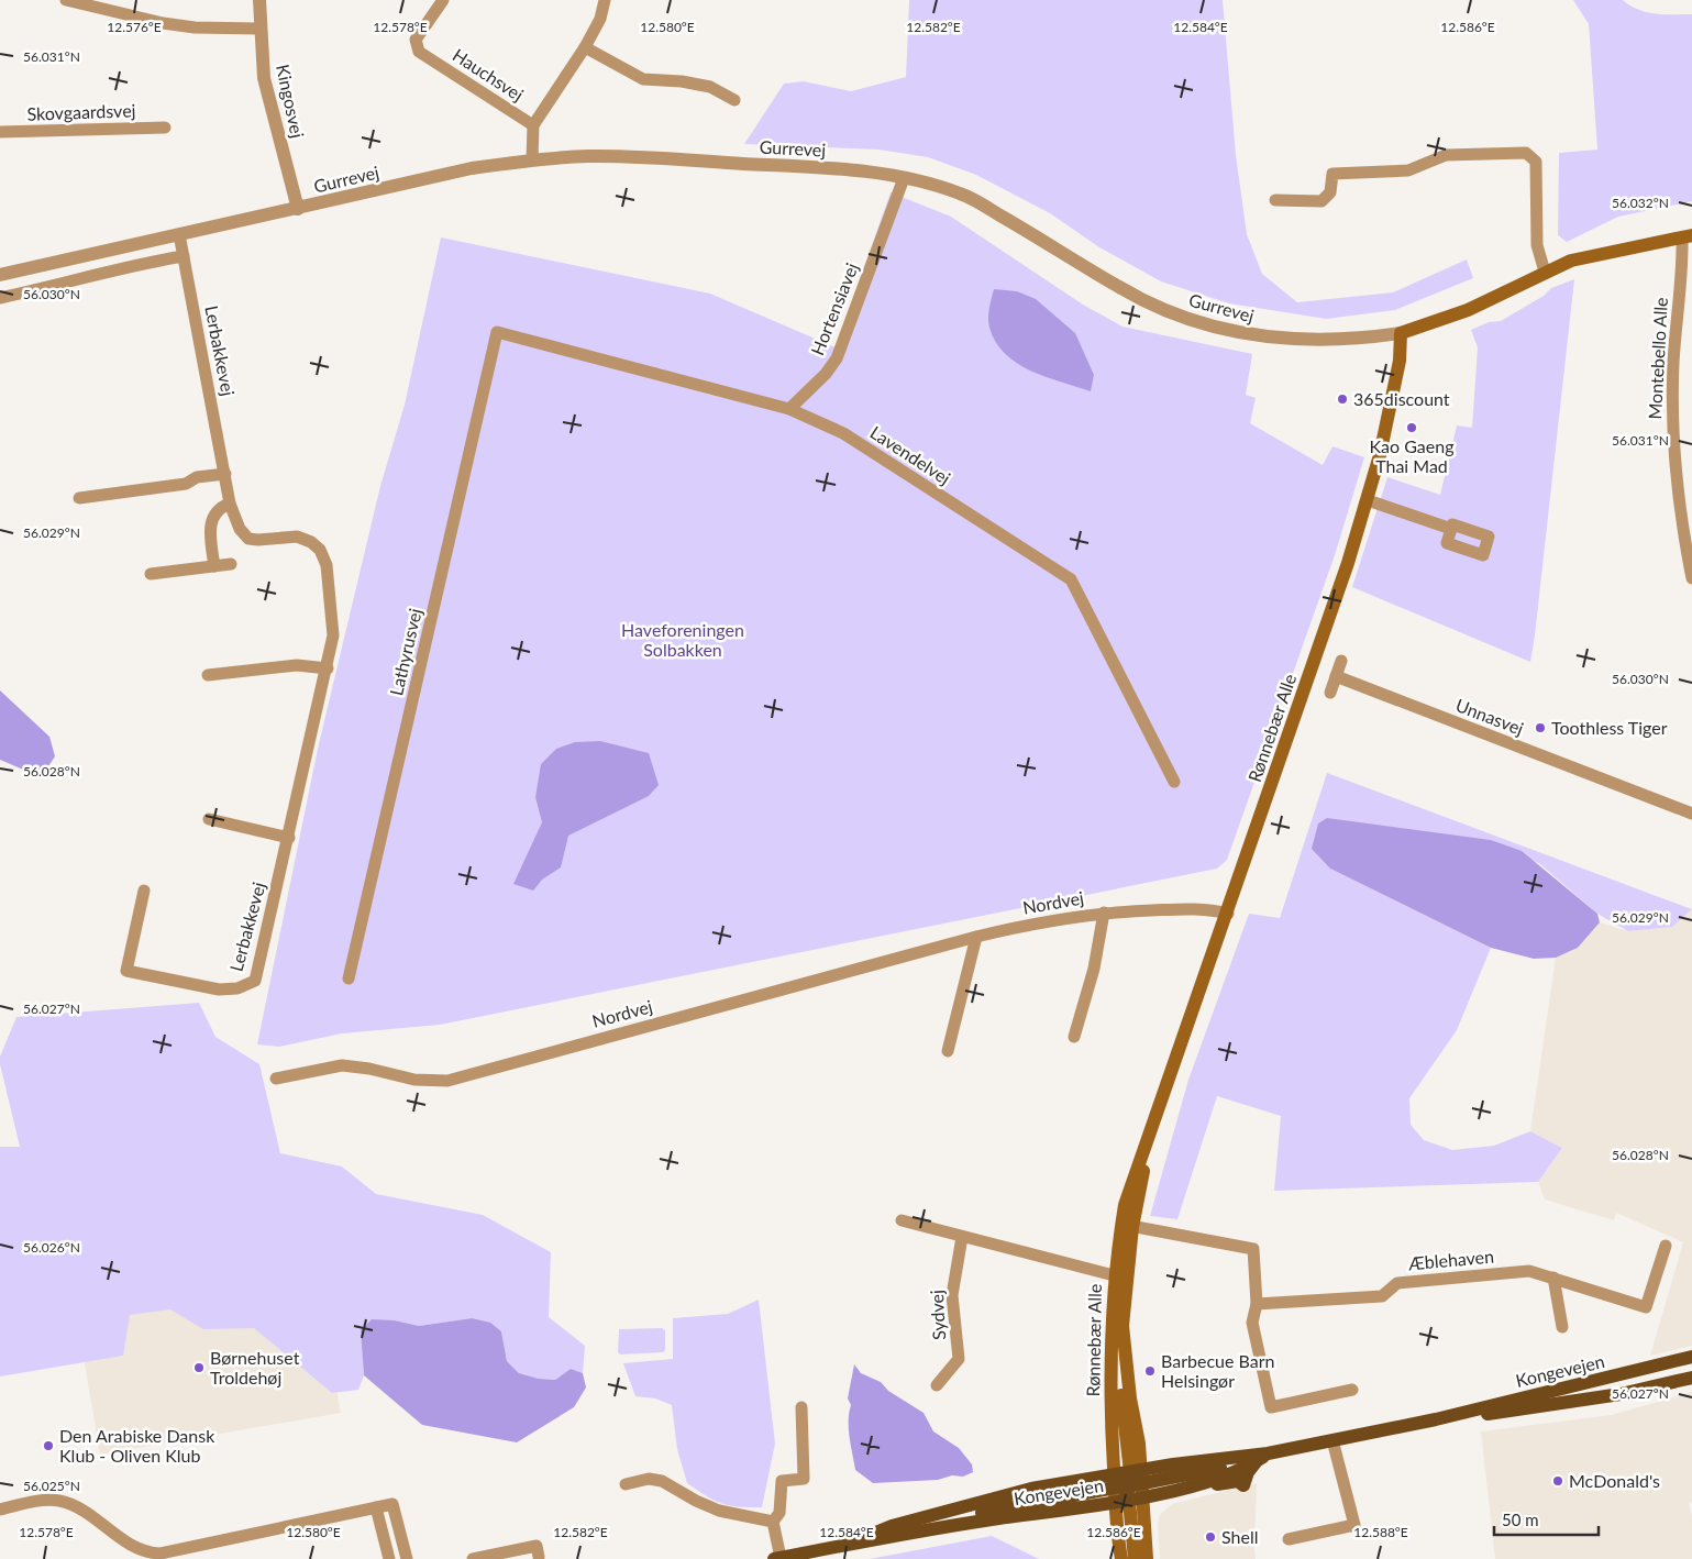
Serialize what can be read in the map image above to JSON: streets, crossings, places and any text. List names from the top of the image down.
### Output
{
  "streets": {
    "main road": ["Gurrevej", "Rønnebær Alle", "Kongevejen"],
    "street": [
      "Hauchsvej",
      "Kingosvej",
      "Skovgaardsvej",
      "Hortensiavej",
      "Lerbakkevej",
      "Montebello Alle",
      "Lavendelvej",
      "Lathyrusvej",
      "Unnasvej",
      "Nordvej",
      "Æblehaven",
      "Sydvej"
    ]
  },
  "crossings": [
    ["Kingosvej", "Gurrevej"],
    ["Gurrevej", "Hortensiavej"],
    ["Gurrevej", "Lerbakkevej"],
    ["Gurrevej", "Montebello Alle"],
    ["Gurrevej", "Rønnebær Alle"],
    ["Hortensiavej", "Lavendelvej"],
    ["Lavendelvej", "Lathyrusvej"],
    ["Rønnebær Alle", "Nordvej"],
    ["Rønnebær Alle", "Kongevejen"]
  ],
  "parks": ["Haveforeningen Solbakken"],
  "places": [
    "365discount",
    "Kao Gaeng Thai Mad",
    "Toothless Tiger",
    "Børnehuset Troldehøj",
    "Barbecue Barn Helsingør",
    "Den Arabiske Dansk Klub - Oliven Klub",
    "McDonald's",
    "Shell"
  ],
  "scale_bar": "50 m",
  "coordinates": [
    "12.576°E",
    "12.578°E",
    "12.580°E",
    "12.582°E",
    "12.584°E",
    "12.586°E",
    "56.031°N",
    "56.032°N",
    "56.030°N",
    "56.029°N",
    "56.028°N",
    "56.027°N",
    "56.026°N",
    "56.025°N",
    "12.588°E"
  ]
}
